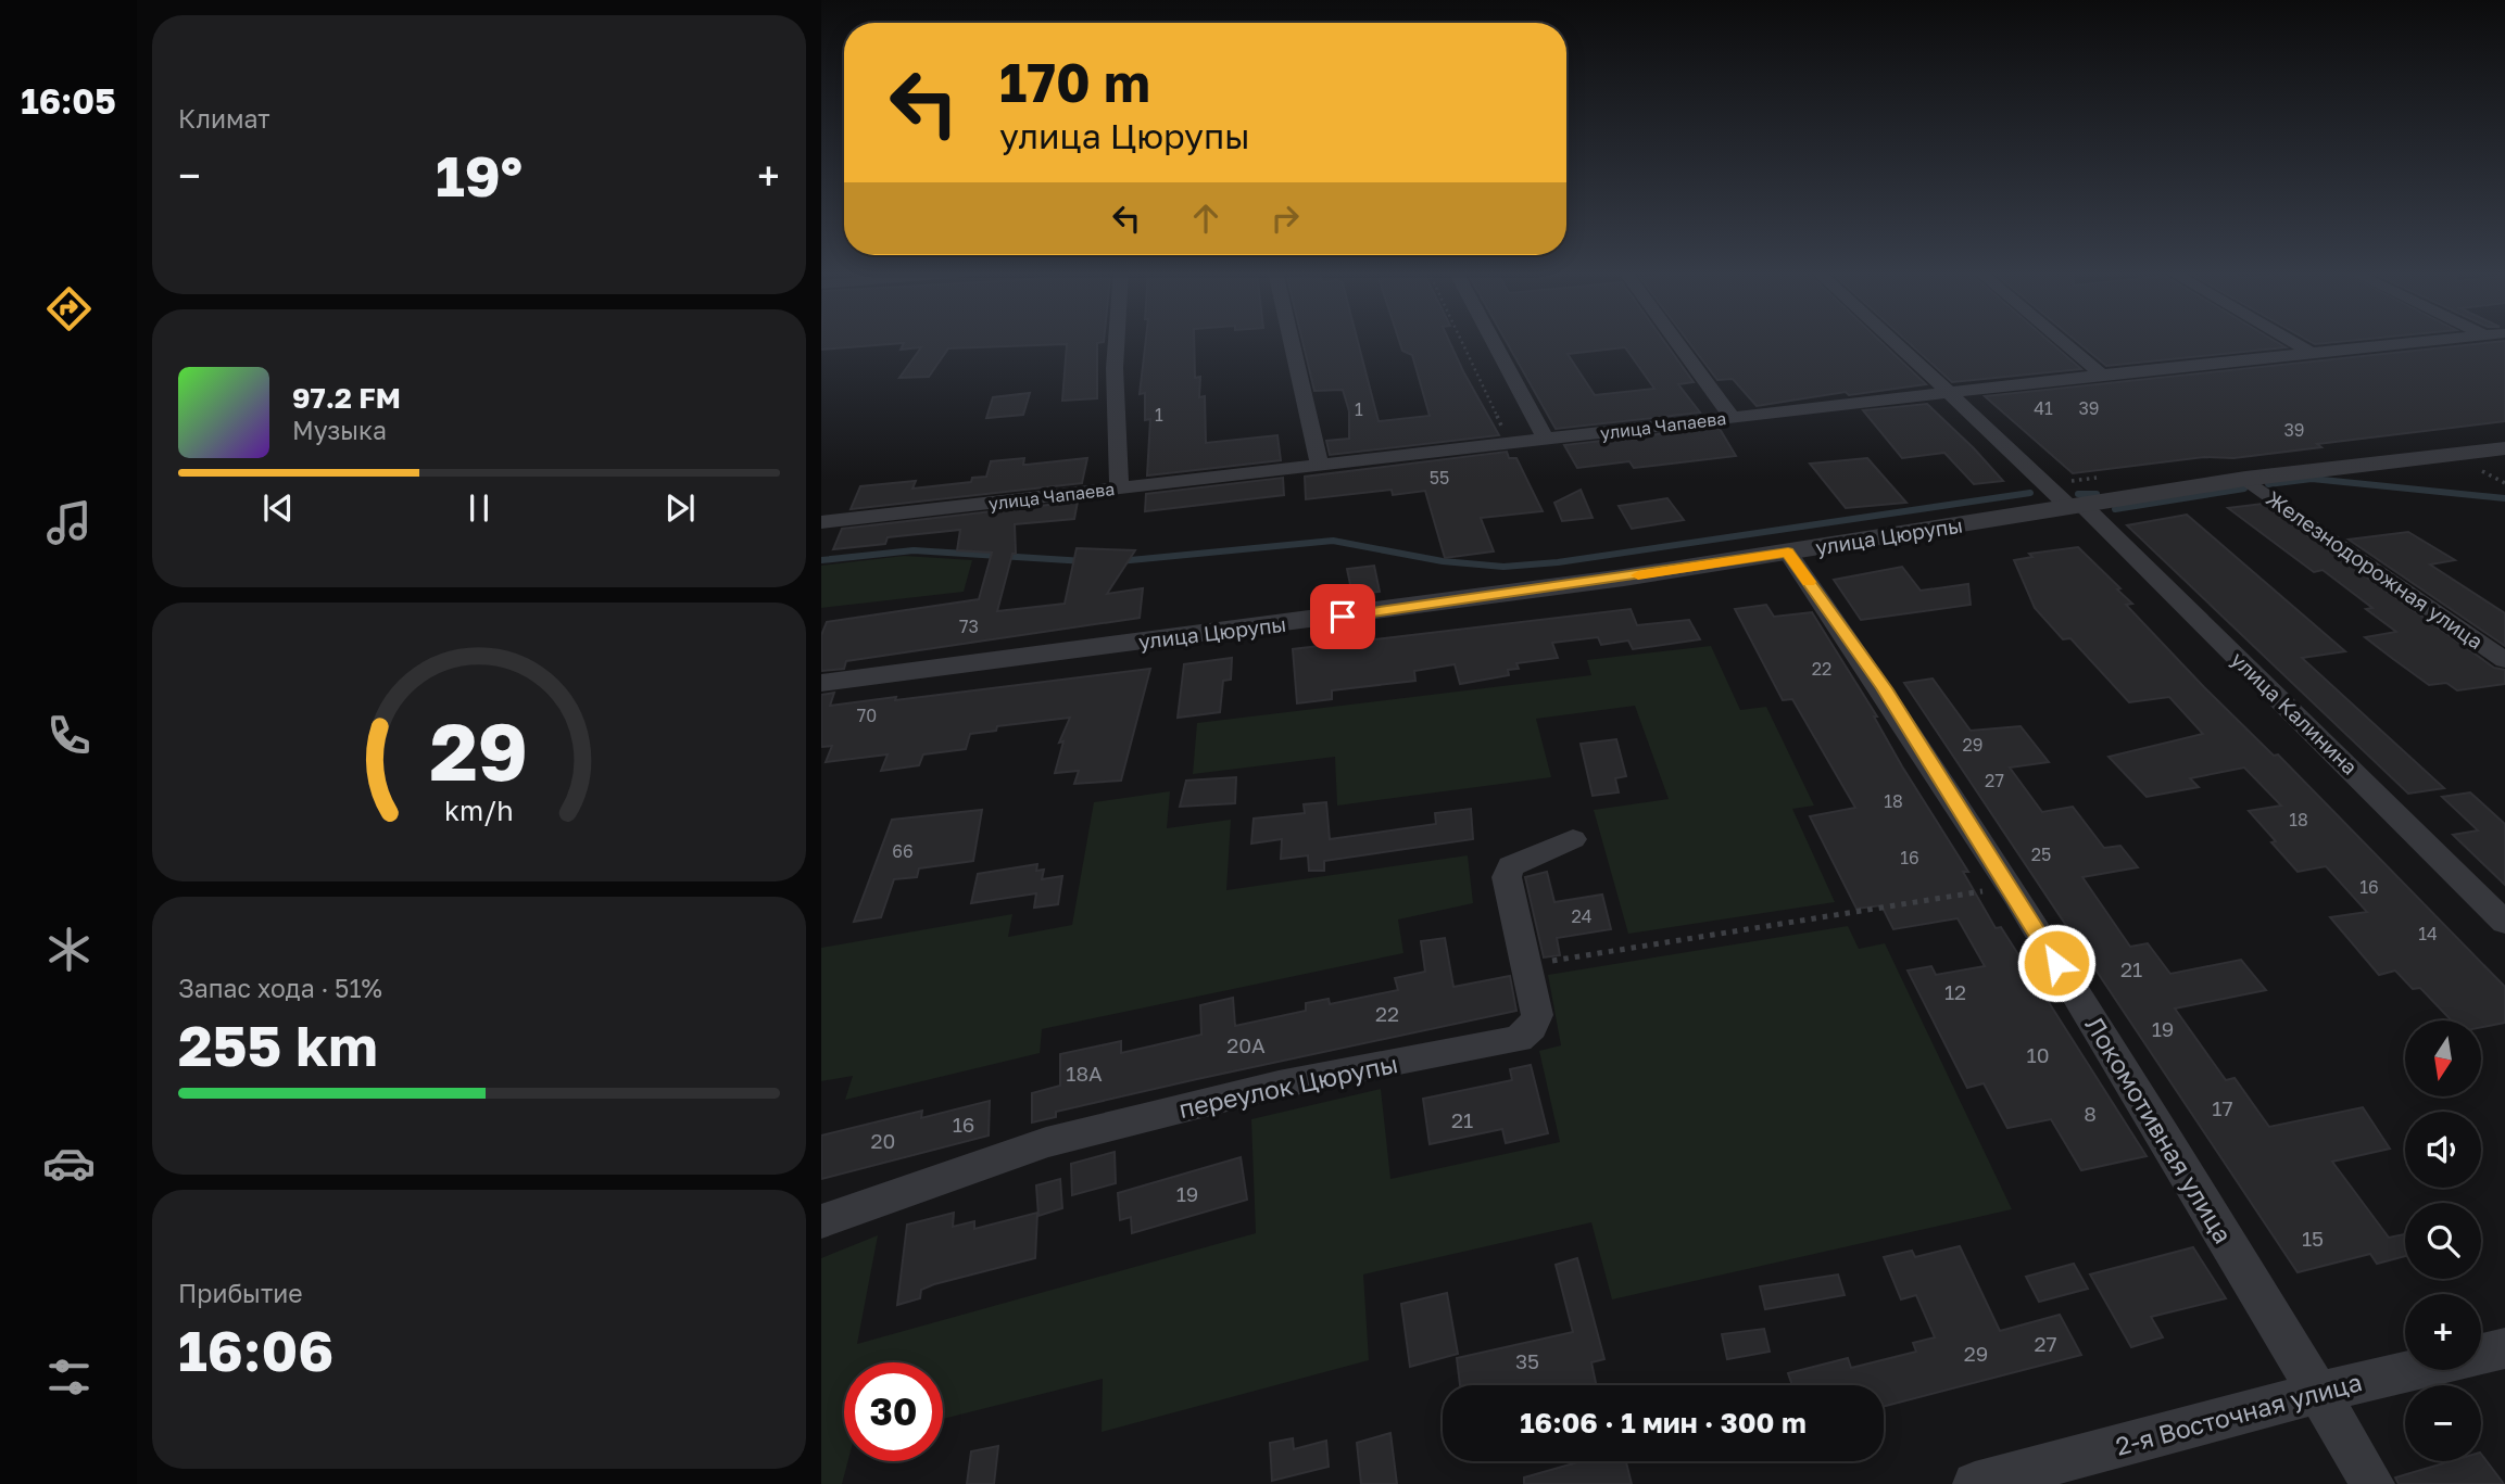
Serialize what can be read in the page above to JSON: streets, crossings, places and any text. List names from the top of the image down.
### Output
{
  "streets": {
    "street": [
      "улица Чапаева",
      "улица Цюрупы",
      "Железнодорожная улица",
      "улица Калинина",
      "переулок Цюрупы",
      "Локомотивная улица",
      "2-я Восточная улица"
    ]
  },
  "crossings": [
    ["улица Чапаева", "улица Калинина"],
    ["улица Цюрупы", "Железнодорожная улица"],
    ["улица Цюрупы", "улица Калинина"],
    ["улица Цюрупы", "Локомотивная улица"],
    ["Локомотивная улица", "2-я Восточная улица"]
  ],
  "house_numbers": [
    "41",
    "39",
    "1",
    "1",
    "39",
    "55",
    "73",
    "22",
    "70",
    "29",
    "27",
    "18",
    "18",
    "66",
    "25",
    "16",
    "16",
    "24",
    "14",
    "21",
    "12",
    "22",
    "19",
    "20А",
    "10",
    "18А",
    "17",
    "8",
    "21",
    "16",
    "20",
    "19",
    "15",
    "27",
    "29",
    "35"
  ],
  "north": "bottom",
  "page": {
    "tabs": "16:05",
    "tile": [
      "Климат",
      ["Запас хода · 51%", "255 km"],
      ["Прибытие", "16:06"]
    ],
    "turn": ["170 m", "улица Цюрупы"],
    "heat": ["−", "19°", "+"],
    "song": ["97.2 FM", "Музыка"],
    "map_buttons": ["+", "−"],
    "limit": "30",
    "trip": "16:06 · 1 мин · 300 m",
    "gauge": ["29", "km/h"]
  }
}
